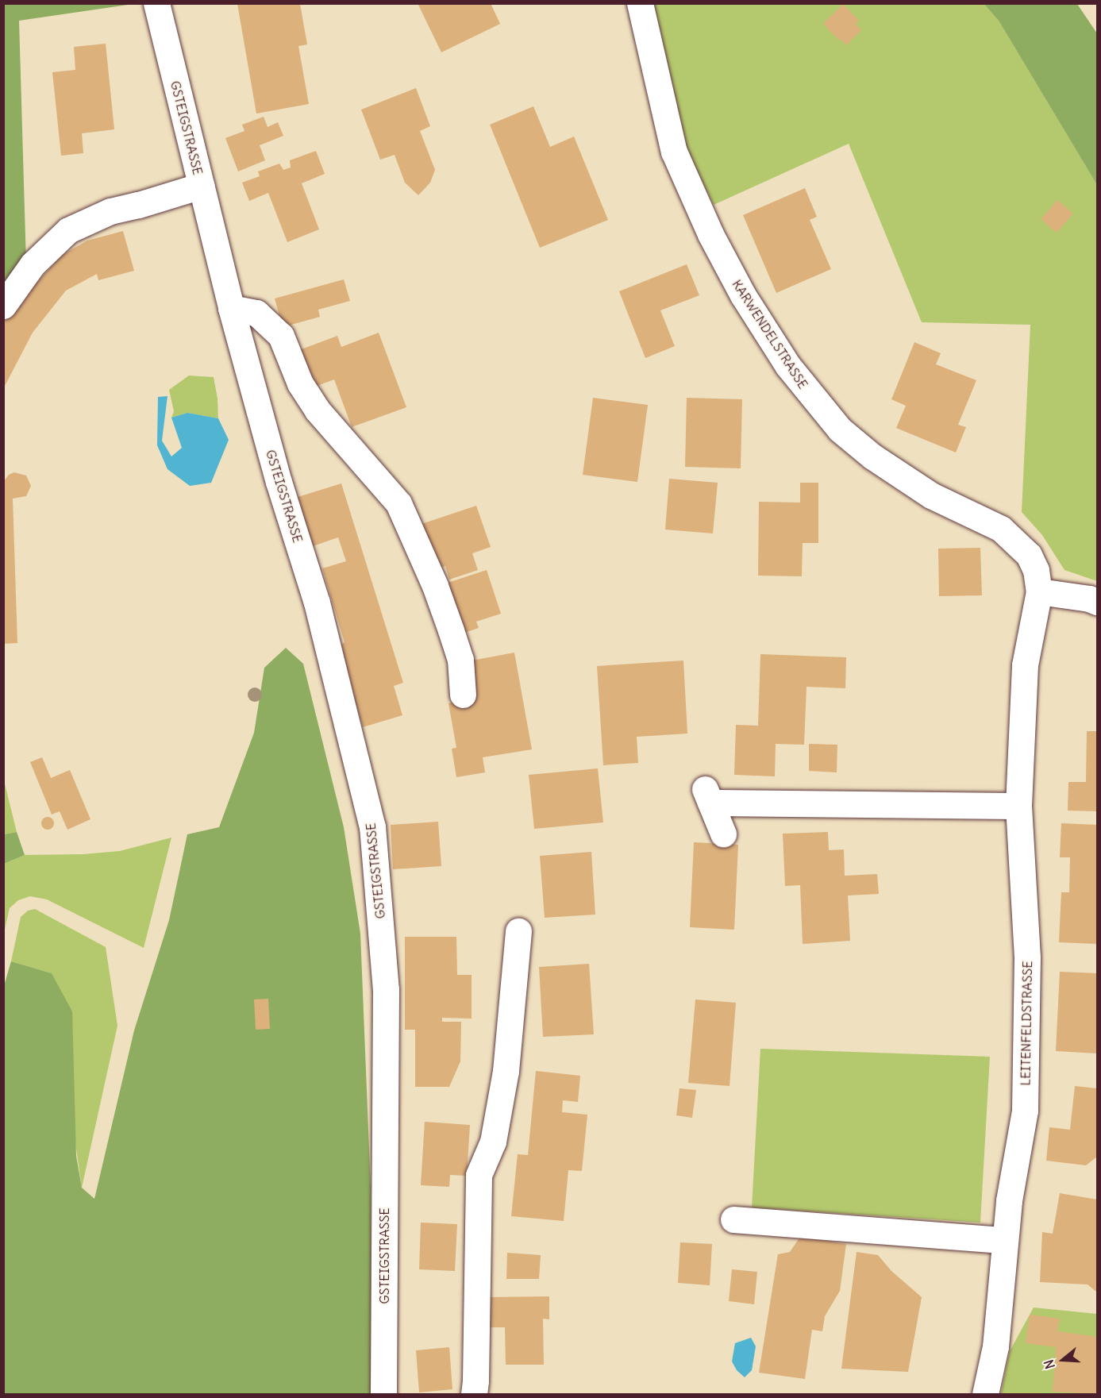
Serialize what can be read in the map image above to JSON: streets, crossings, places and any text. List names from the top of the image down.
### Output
{
  "streets": {
    "street": ["GSTEIGSTRASSE", "KARWENDELSTRASSE", "LEITENFELDSTRASSE"]
  },
  "crossings": [
    ["KARWENDELSTRASSE", "LEITENFELDSTRASSE"]
  ],
  "north": "left"
}
